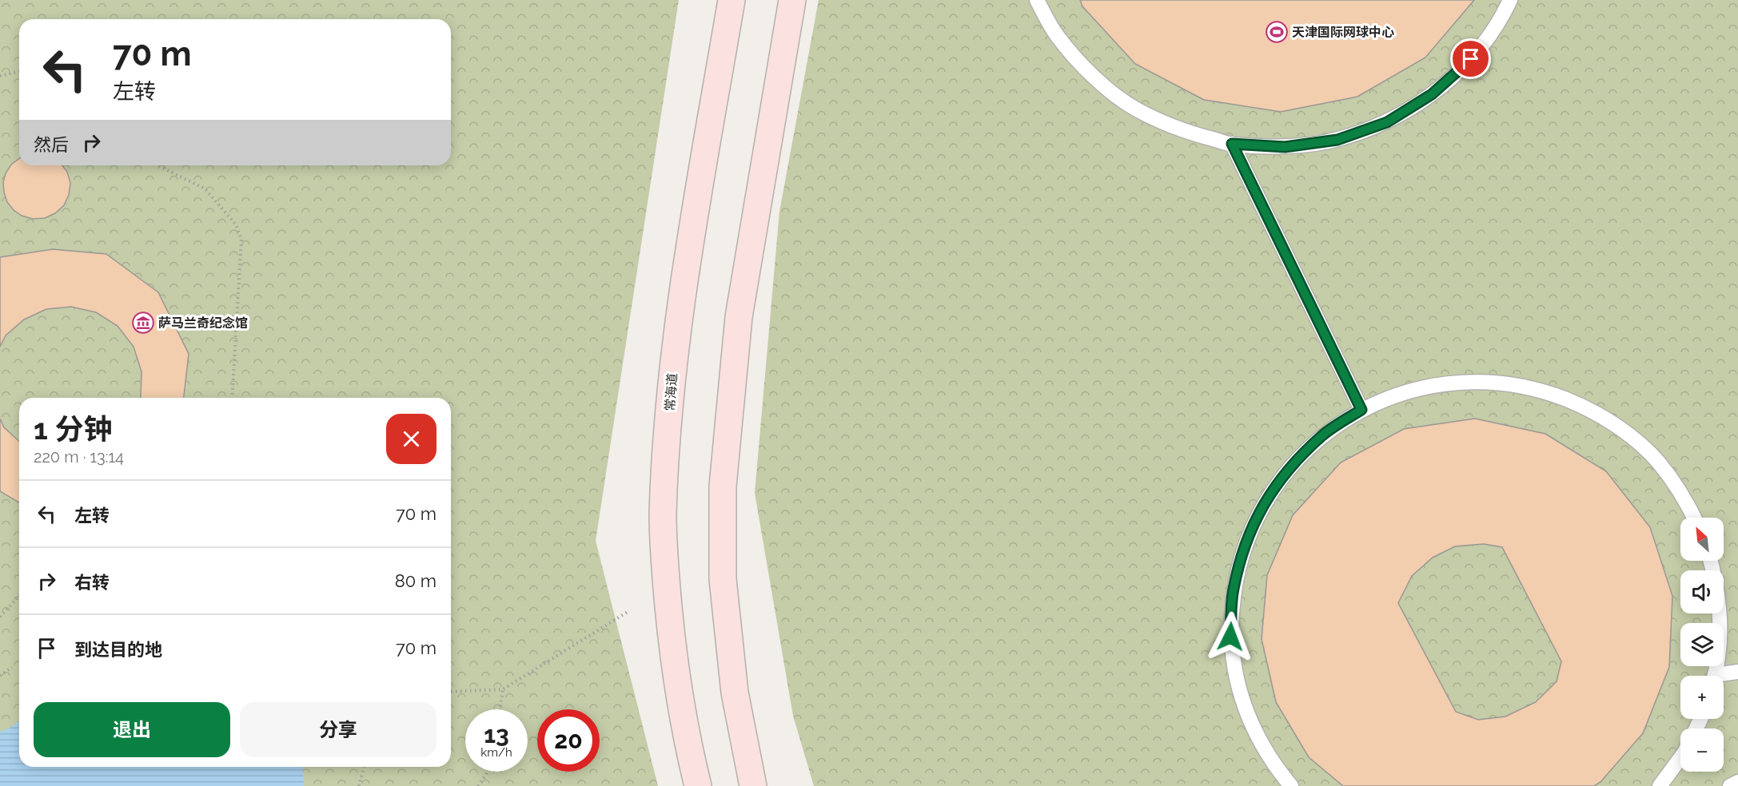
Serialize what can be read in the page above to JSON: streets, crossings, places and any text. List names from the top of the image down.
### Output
{
  "streets": {
    "main road": ["常海道"]
  },
  "places": {
    "sports": ["天津国际网球中心"],
    "museum": ["萨马兰奇纪念馆"]
  },
  "north": "top left",
  "page": {
    "turn": ["70 m", "左转"],
    "then": "然后",
    "heading": ["1 分钟", "220 m · 13:14"],
    "list": [
      {
        "name": "左转",
        "value": "70 m"
      },
      {
        "name": "右转",
        "value": "80 m"
      },
      {
        "name": "到达目的地",
        "value": "70 m"
      }
    ],
    "map_buttons": ["+", "−"],
    "buttons": ["退出", "分享"],
    "speed": "13 km/h",
    "limit": "20"
  }
}
